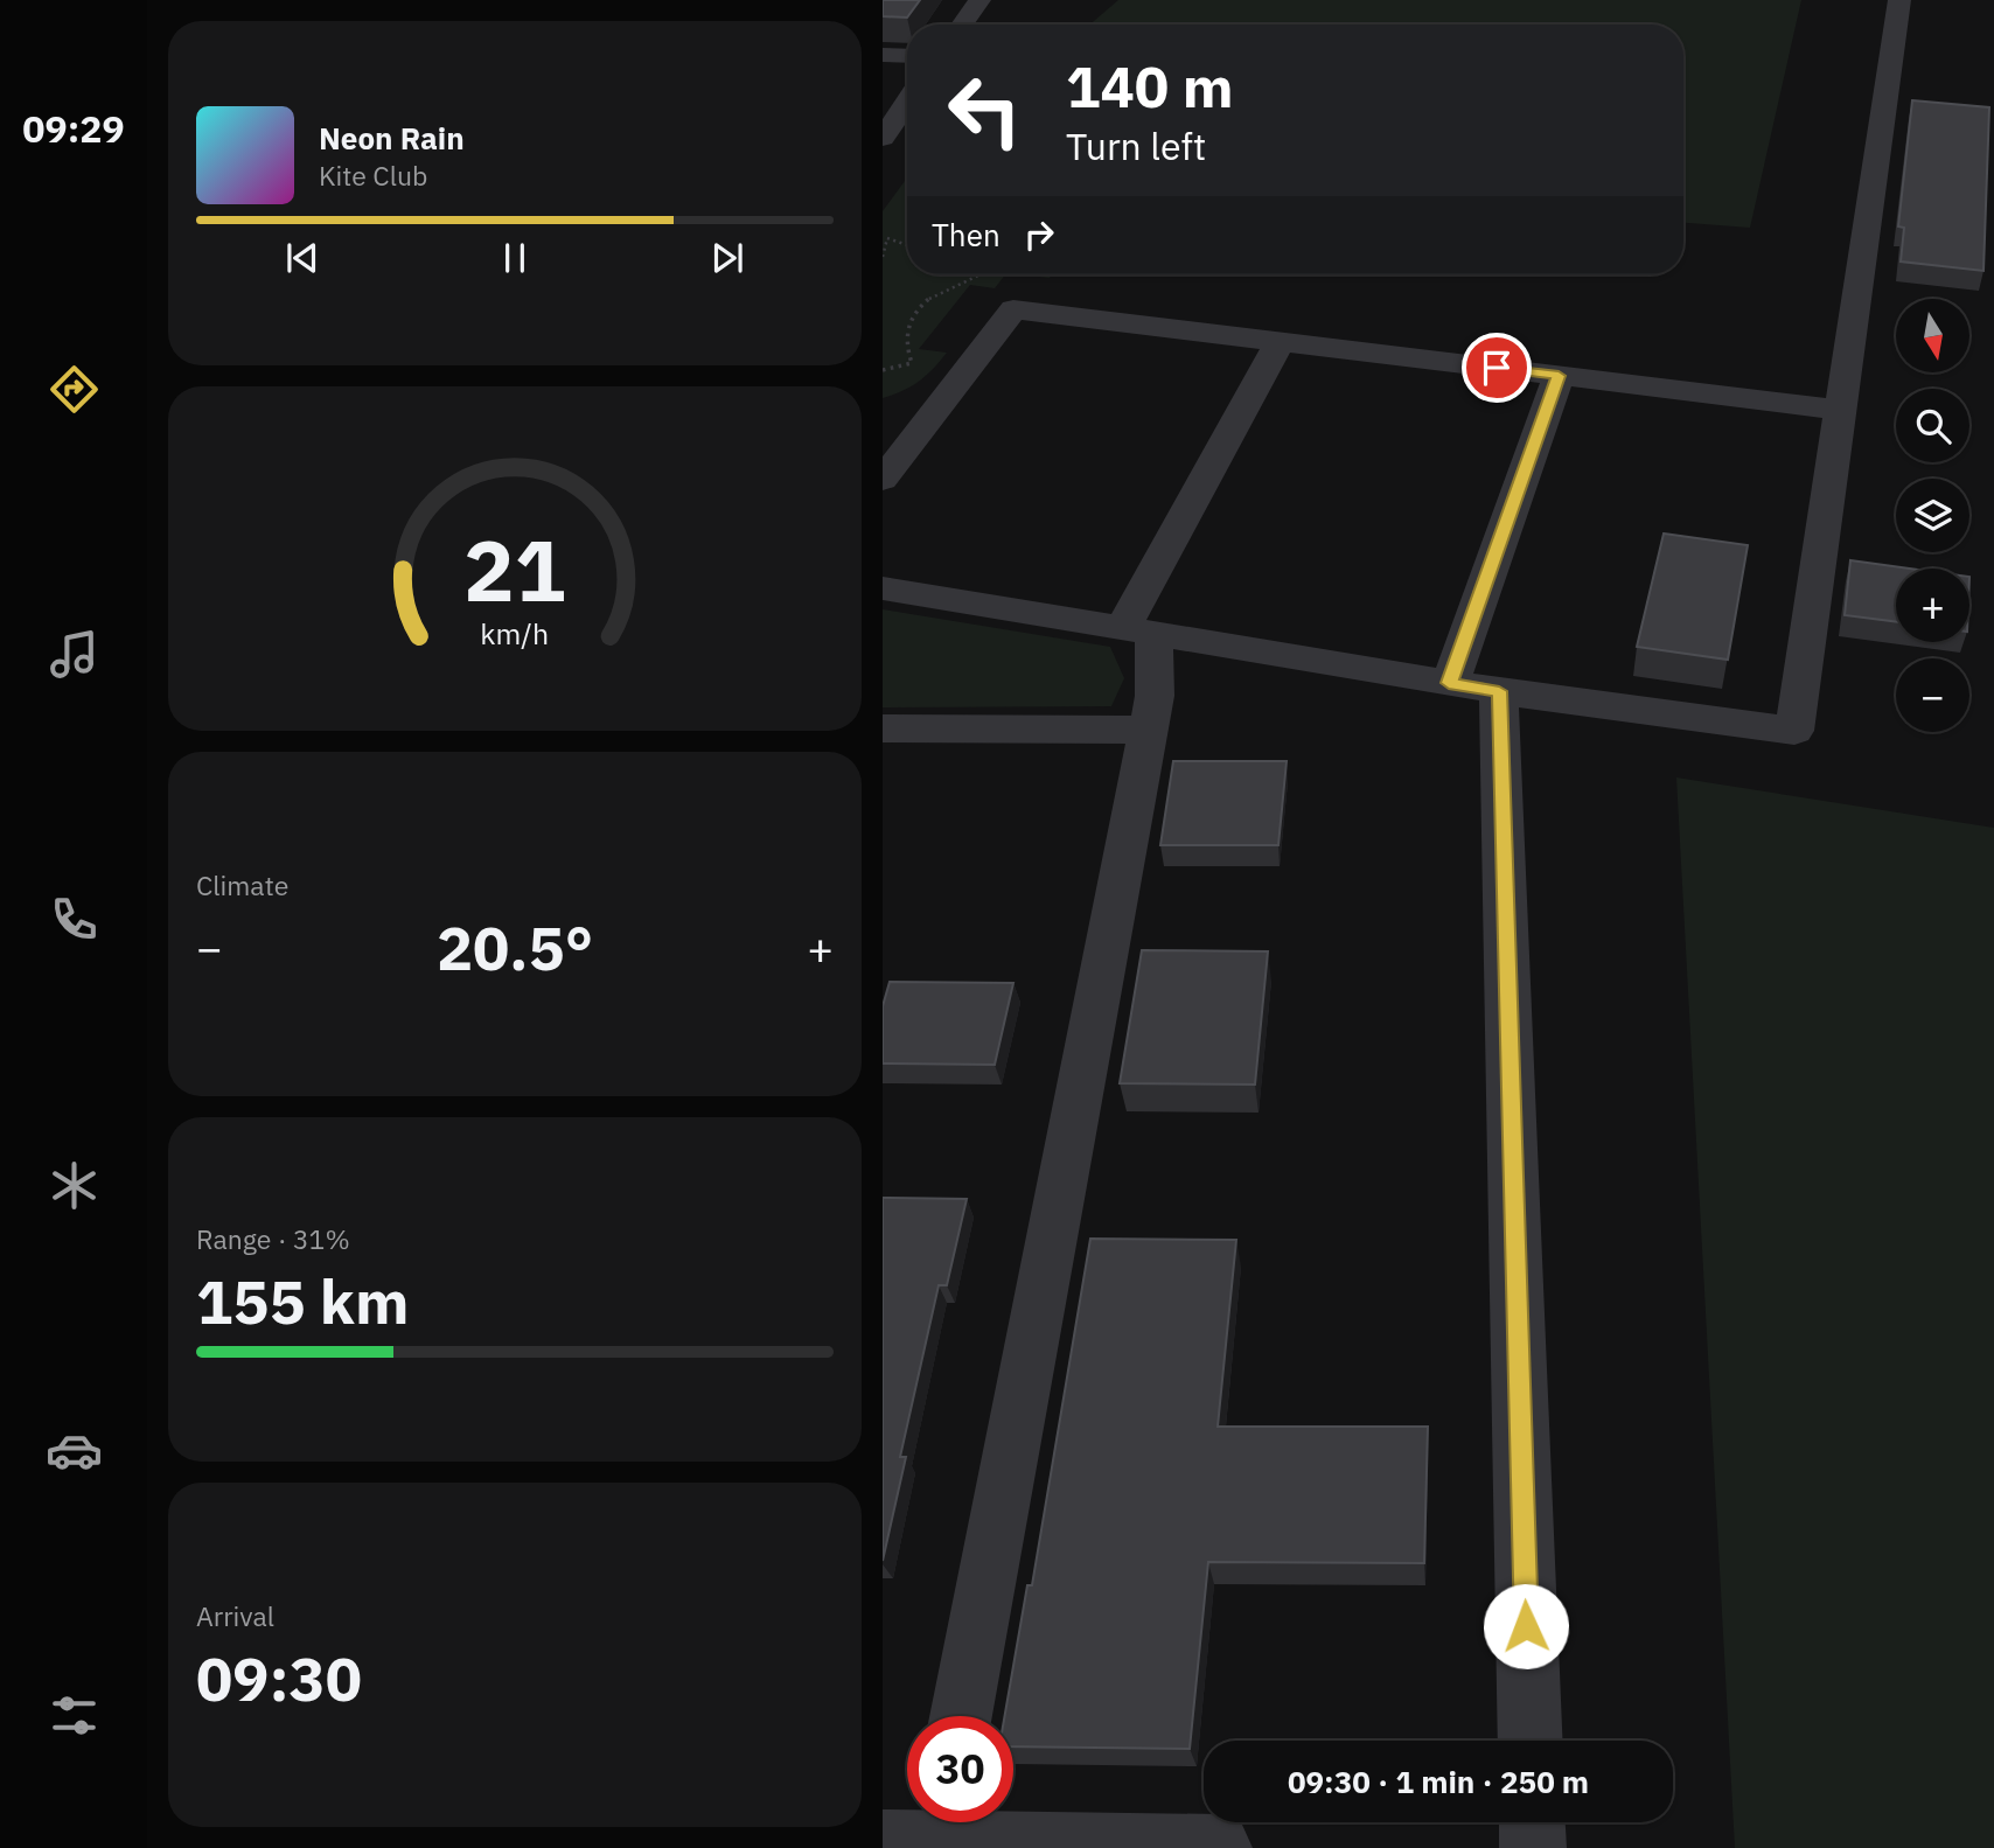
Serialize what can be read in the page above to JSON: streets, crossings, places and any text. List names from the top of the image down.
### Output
{
  "north": "bottom",
  "page": {
    "tabs": "09:29",
    "turn": ["140 m", "Turn left"],
    "song": ["Neon Rain", "Kite Club"],
    "then": "Then",
    "map_buttons": ["+", "−"],
    "tile": [
      "Climate",
      ["Range · 31%", "155 km"],
      ["Arrival", "09:30"]
    ],
    "heat": ["−", "20.5°", "+"],
    "limit": "30",
    "trip": "09:30 · 1 min · 250 m",
    "gauge": ["21", "km/h"]
  }
}
